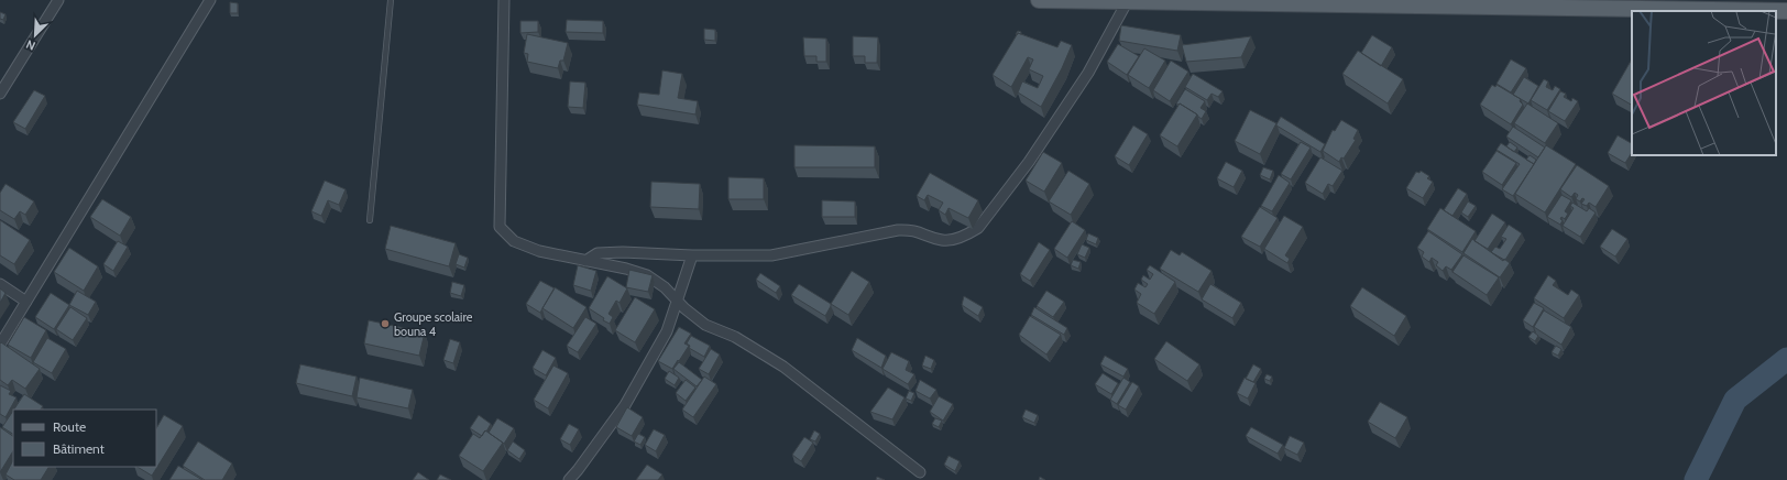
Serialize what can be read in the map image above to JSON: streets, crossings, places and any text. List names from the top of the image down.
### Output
{
  "places": ["Groupe scolaire bouna 4"],
  "legend": ["Route", "Bâtiment"],
  "north": "bottom left"
}
